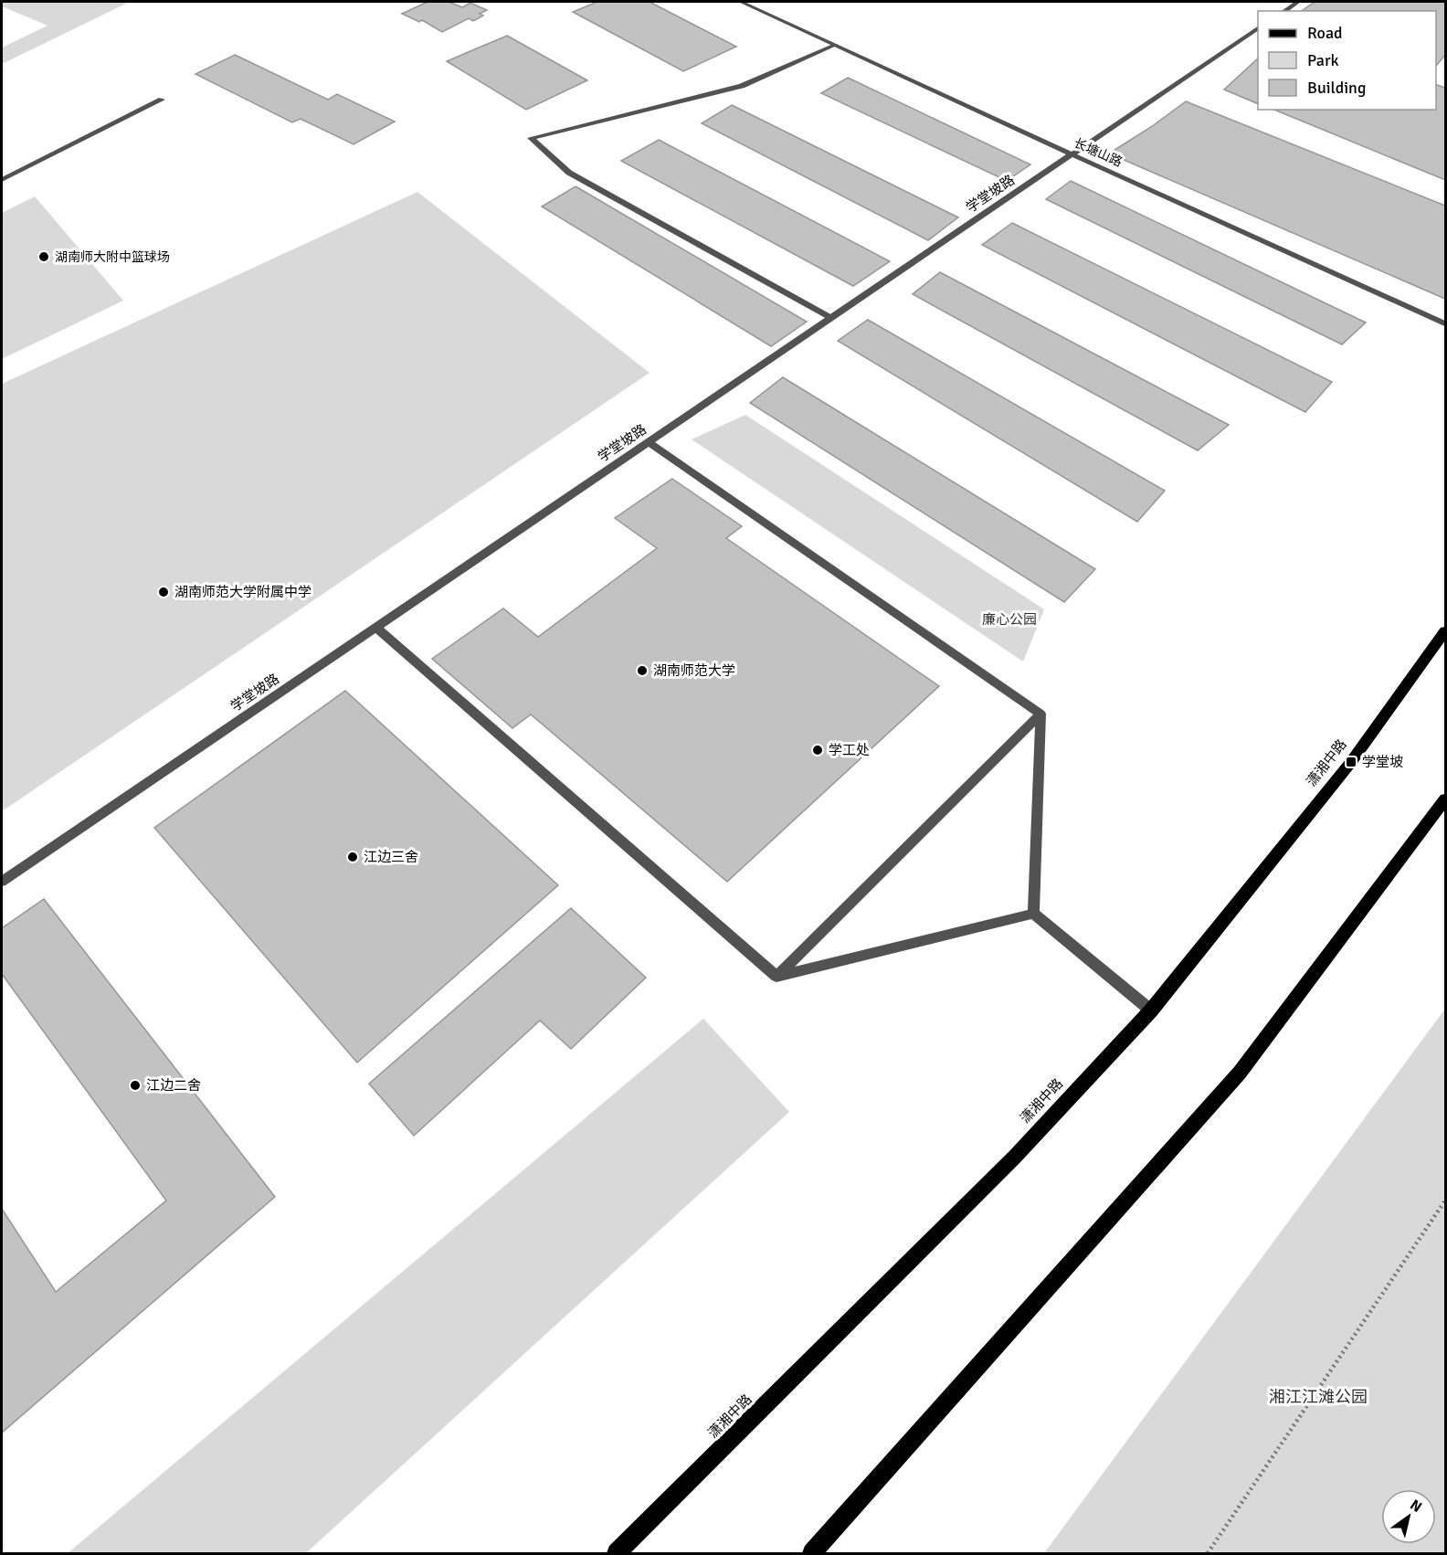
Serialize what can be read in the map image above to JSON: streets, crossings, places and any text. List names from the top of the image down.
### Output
{
  "streets": {
    "main road": ["潇湘中路"],
    "street": ["长塘山路", "学堂坡路"]
  },
  "crossings": [
    ["长塘山路", "学堂坡路"]
  ],
  "parks": ["廉心公园", "湘江江滩公园"],
  "places": {
    "other": [
      "湖南师大附中篮球场",
      "湖南师范大学附属中学",
      "湖南师范大学",
      "学工处",
      "江边三舍",
      "江边二舍"
    ],
    "transit": ["学堂坡"]
  },
  "legend": ["Road", "Park", "Building"],
  "north": "top right"
}
